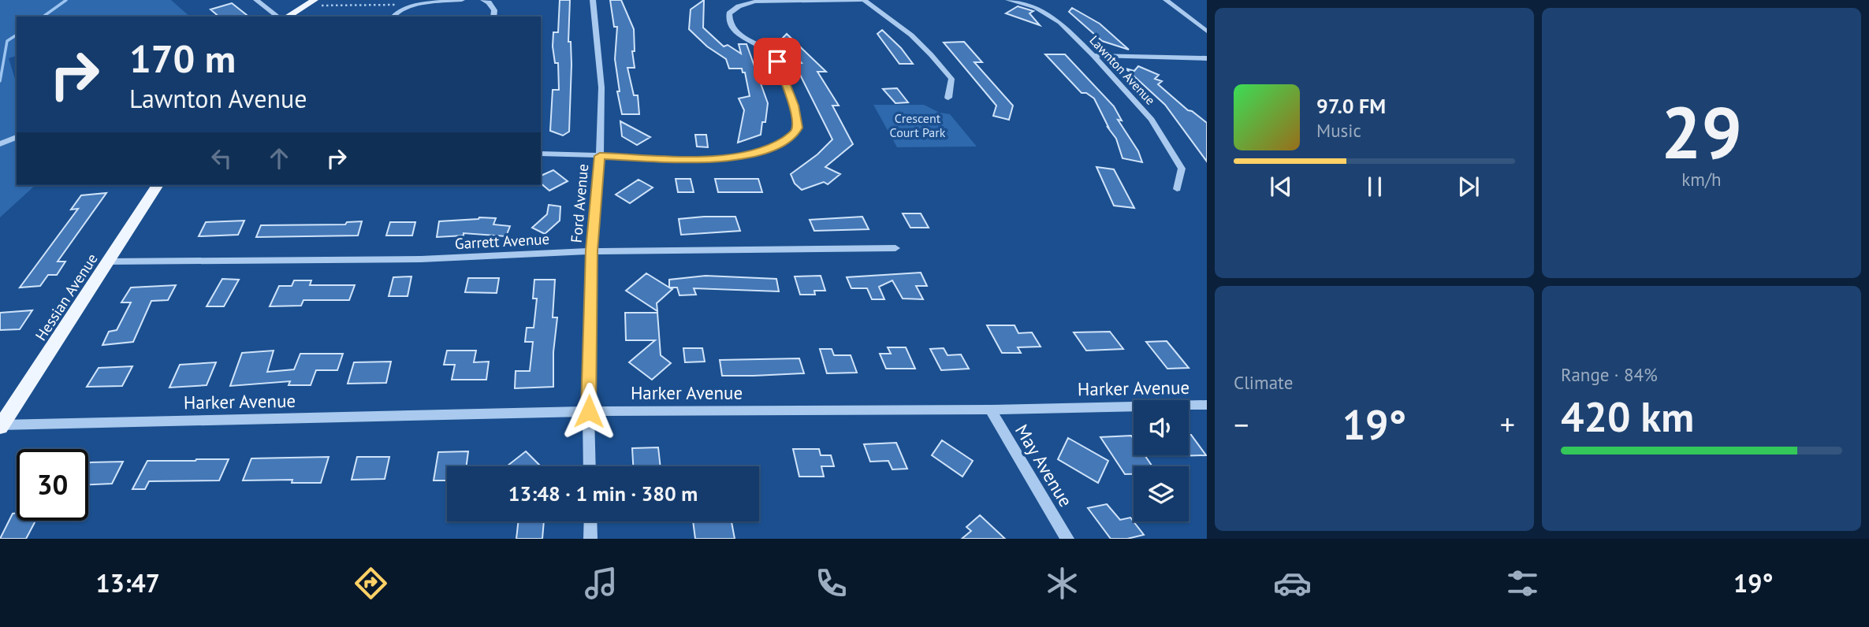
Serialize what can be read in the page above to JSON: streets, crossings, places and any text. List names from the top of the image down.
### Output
{
  "streets": {
    "main road": ["Hessian Avenue"],
    "street": [
      "Lawnton Avenue",
      "Ford Avenue",
      "Garrett Avenue",
      "Harker Avenue",
      "May Avenue"
    ]
  },
  "crossings": [
    ["Ford Avenue", "Garrett Avenue"],
    ["Ford Avenue", "Harker Avenue"],
    ["Garrett Avenue", "Hessian Avenue"],
    ["Hessian Avenue", "Harker Avenue"],
    ["Harker Avenue", "May Avenue"]
  ],
  "parks": ["Crescent Court Park"],
  "page": {
    "tile": [
      ["29", "km/h"],
      "Climate",
      ["Range · 84%", "420 km"]
    ],
    "turn": ["170 m", "Lawnton Avenue"],
    "song": ["97.0 FM", "Music"],
    "heat": ["−", "19°", "+"],
    "limit": "30",
    "trip": "13:48 · 1 min · 380 m",
    "tabs": ["13:47", "19°"]
  }
}
